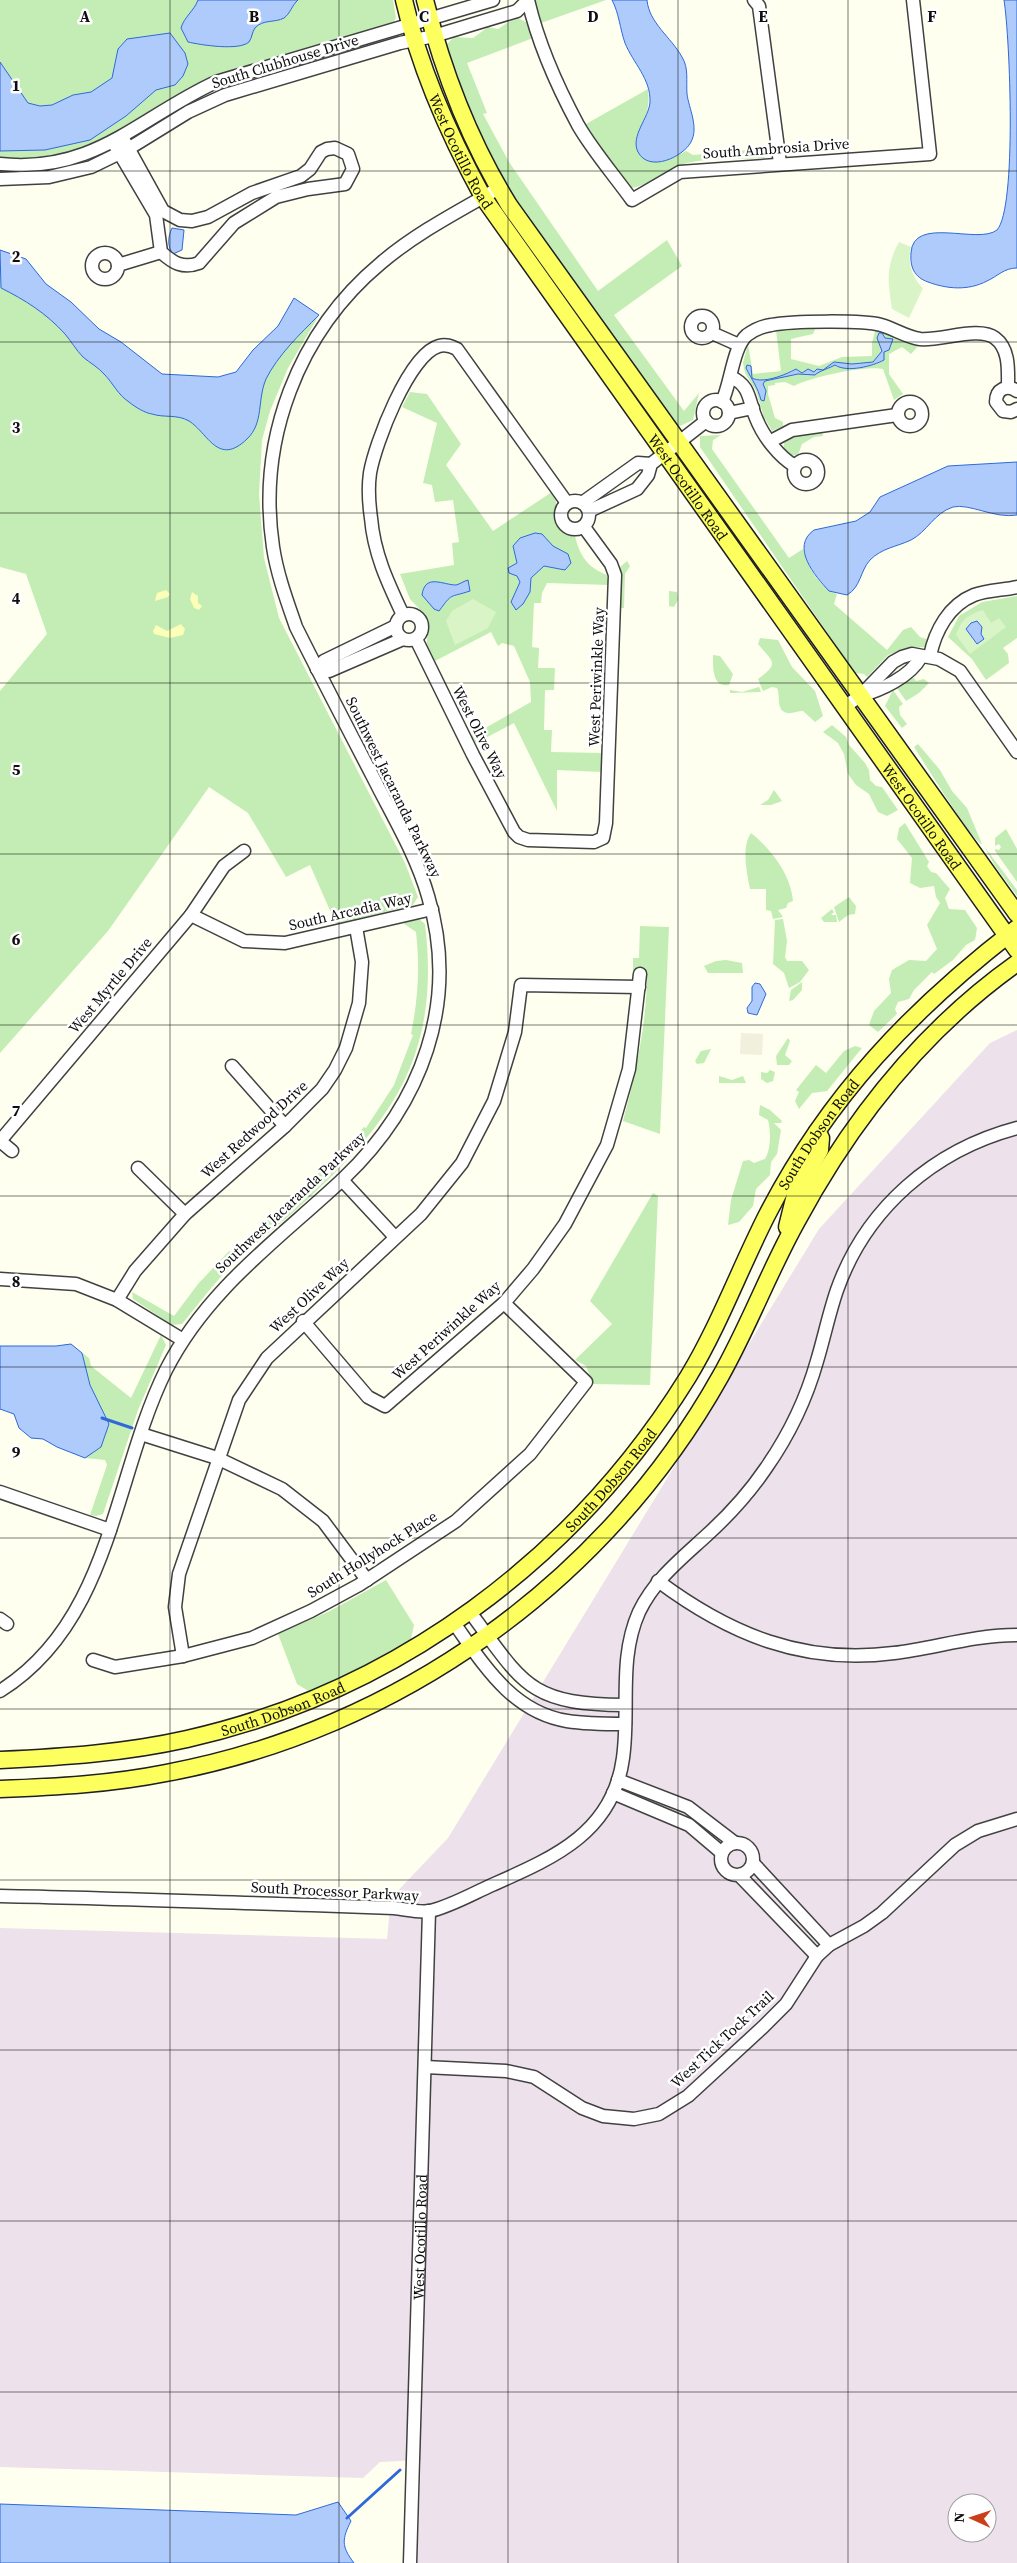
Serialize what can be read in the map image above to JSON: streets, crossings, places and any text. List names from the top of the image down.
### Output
{
  "streets": {
    "main road": ["West Ocotillo Road", "South Dobson Road"],
    "street": [
      "South Clubhouse Drive",
      "South Ambrosia Drive",
      "West Periwinkle Way",
      "West Olive Way",
      "Southwest Jacaranda Parkway",
      "South Arcadia Way",
      "West Myrtle Drive",
      "West Redwood Drive",
      "South Hollyhock Place",
      "South Processor Parkway",
      "West Tick Tock Trail"
    ]
  },
  "crossings": [
    ["South Clubhouse Drive", "South Ambrosia Drive"],
    ["South Clubhouse Drive", "West Ocotillo Road"],
    ["West Ocotillo Road", "Southwest Jacaranda Parkway"],
    ["West Ocotillo Road", "South Dobson Road"],
    ["West Ocotillo Road", "South Processor Parkway"],
    ["West Ocotillo Road", "West Tick Tock Trail"],
    ["West Periwinkle Way", "West Olive Way"],
    ["West Periwinkle Way", "South Hollyhock Place"],
    ["West Olive Way", "South Hollyhock Place"],
    ["Southwest Jacaranda Parkway", "South Arcadia Way"],
    ["South Arcadia Way", "West Myrtle Drive"],
    ["South Arcadia Way", "West Redwood Drive"]
  ],
  "north": "left",
  "grid": {
    "columns": [
      "A",
      "B",
      "C",
      "D",
      "E",
      "F"
    ],
    "rows": [
      "1",
      "2",
      "3",
      "4",
      "5",
      "6",
      "7",
      "8",
      "9"
    ]
  }
}
